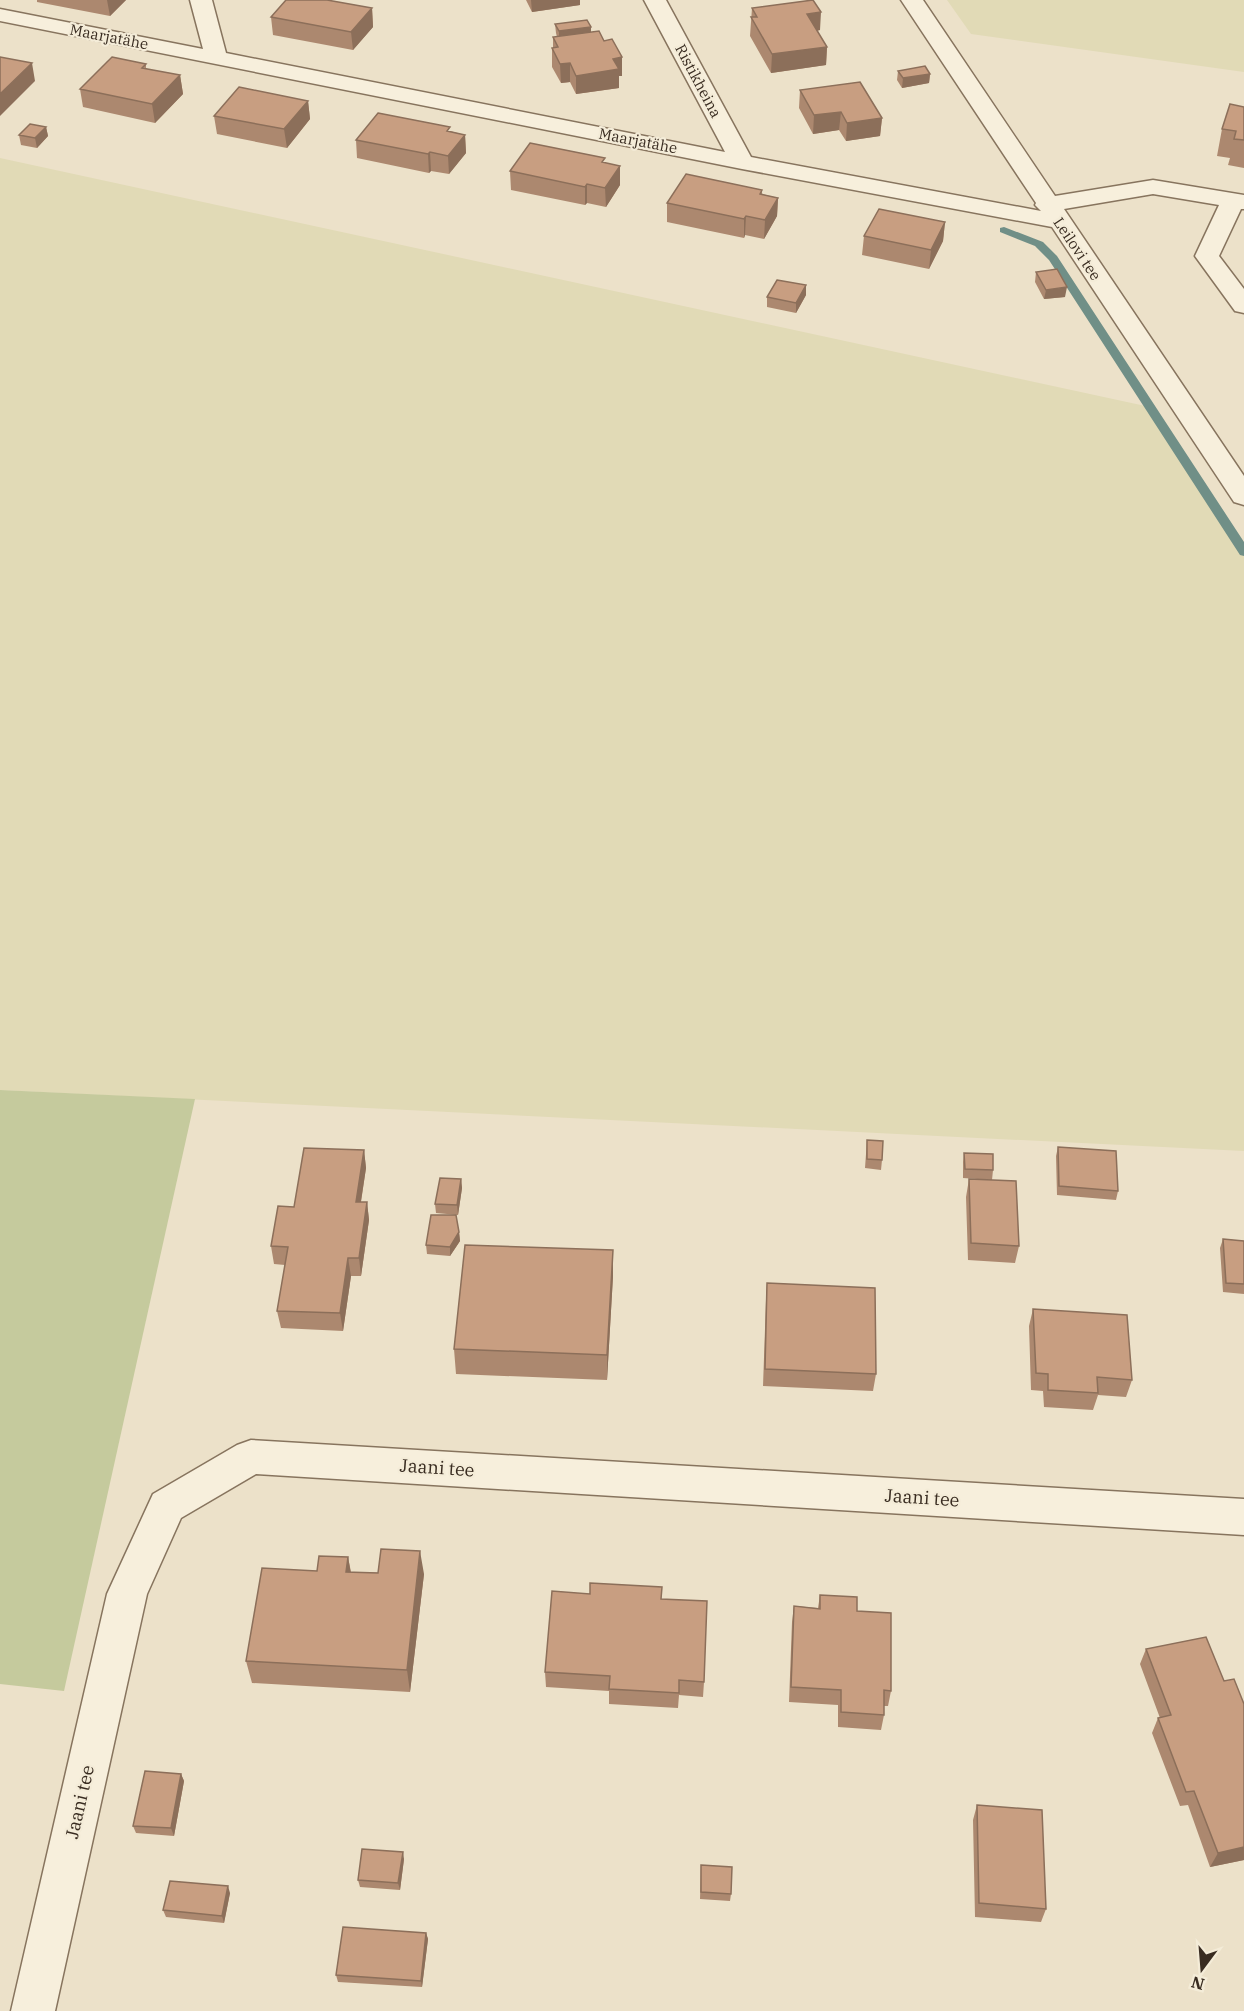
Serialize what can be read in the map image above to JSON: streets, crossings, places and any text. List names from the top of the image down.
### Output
{
  "streets": {
    "street": [
      "Maarjatähe",
      "Ristikheina",
      "Leilovi tee",
      "Jaani tee"
    ]
  },
  "crossings": [
    ["Maarjatähe", "Ristikheina"],
    ["Maarjatähe", "Leilovi tee"]
  ],
  "north": "bottom"
}
